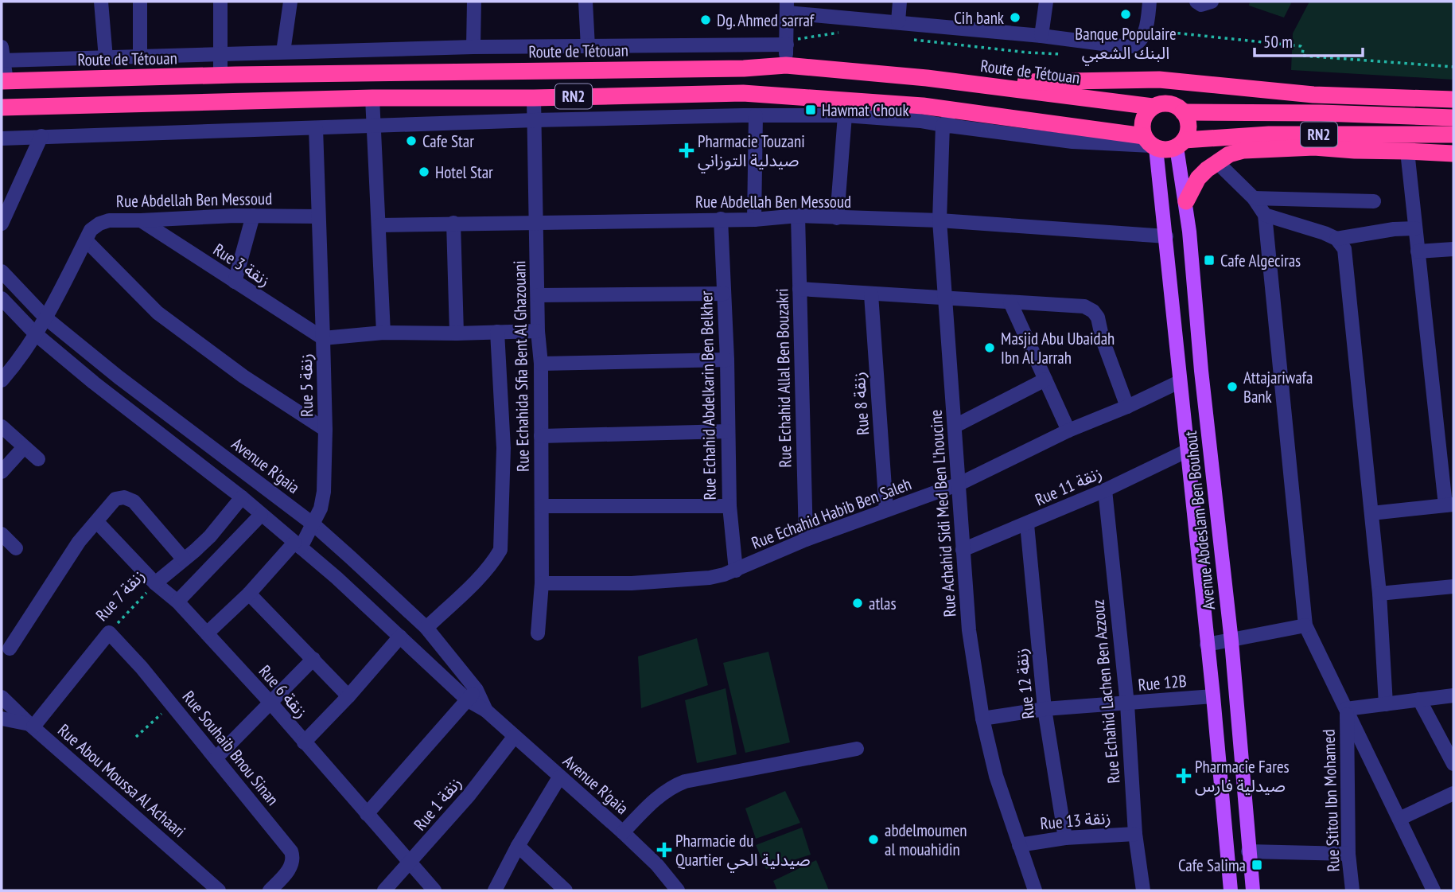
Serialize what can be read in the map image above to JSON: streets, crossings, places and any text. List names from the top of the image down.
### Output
{
  "streets": {
    "highway": ["Route de Tétouan", "RN2"],
    "main road": ["Avenue Abdeslam Ben Bouhout"],
    "street": [
      "Rue Abdellah Ben Messoud",
      "Rue 3 زنقة",
      "Rue Echahida Sfia Bent Al Ghazouani",
      "Rue Echahid Allal Ben Bouzakri",
      "Rue 5 زنقة",
      "Rue Echahid Abdelkarin Ben Belkher",
      "Rue 8 زنقة",
      "Avenue R'gaia",
      "Rue 11 زنقة",
      "Rue Echahid Habib Ben Saleh",
      "Rue Achahid Sidi Med Ben L'houcine",
      "Rue 7 زنقة",
      "Rue 12B",
      "Rue 12 زنقة",
      "Rue 6 زنقة",
      "Rue Echahid Lachen Ben Azzouz",
      "Rue Souhaib Bnou Sinan",
      "Rue Abou Moussa Al Achaari",
      "Rue Stitou Ibn Mohamed",
      "Rue 1 زنقة",
      "Rue 13 زنقة"
    ]
  },
  "crossings": [
    ["Route de Tétouan", "RN2"],
    ["Route de Tétouan", "Avenue Abdeslam Ben Bouhout"],
    ["RN2", "Rue Echahida Sfia Bent Al Ghazouani"],
    ["RN2", "Avenue Abdeslam Ben Bouhout"],
    ["Rue Abdellah Ben Messoud", "Rue 3 زنقة"],
    ["Rue Abdellah Ben Messoud", "Rue Echahida Sfia Bent Al Ghazouani"],
    ["Rue Abdellah Ben Messoud", "Rue Echahid Allal Ben Bouzakri"],
    ["Rue Abdellah Ben Messoud", "Rue 5 زنقة"],
    ["Rue Abdellah Ben Messoud", "Rue Echahid Abdelkarin Ben Belkher"],
    ["Rue Abdellah Ben Messoud", "Avenue R'gaia"],
    ["Rue Abdellah Ben Messoud", "Rue Achahid Sidi Med Ben L'houcine"],
    ["Rue Abdellah Ben Messoud", "Avenue Abdeslam Ben Bouhout"],
    ["Rue 3 زنقة", "Rue 5 زنقة"],
    ["Rue Echahida Sfia Bent Al Ghazouani", "Rue Echahid Habib Ben Saleh"],
    ["Rue Echahid Allal Ben Bouzakri", "Rue Echahid Habib Ben Saleh"],
    ["Rue 5 زنقة", "Avenue R'gaia"],
    ["Rue 5 زنقة", "Rue 6 زنقة"],
    ["Rue Echahid Abdelkarin Ben Belkher", "Rue Echahid Habib Ben Saleh"],
    ["Rue 8 زنقة", "Rue Echahid Habib Ben Saleh"],
    ["Avenue R'gaia", "Rue 7 زنقة"],
    ["Avenue R'gaia", "Rue 1 زنقة"],
    ["Rue 11 زنقة", "Rue Achahid Sidi Med Ben L'houcine"],
    ["Rue 11 زنقة", "Avenue Abdeslam Ben Bouhout"],
    ["Rue 11 زنقة", "Rue 12 زنقة"],
    ["Rue 11 زنقة", "Rue Echahid Lachen Ben Azzouz"],
    ["Rue Echahid Habib Ben Saleh", "Rue Achahid Sidi Med Ben L'houcine"],
    ["Rue Echahid Habib Ben Saleh", "Avenue Abdeslam Ben Bouhout"],
    ["Rue Achahid Sidi Med Ben L'houcine", "Rue 12B"],
    ["Rue Achahid Sidi Med Ben L'houcine", "Rue 13 زنقة"],
    ["Avenue Abdeslam Ben Bouhout", "Rue 12B"],
    ["Rue 7 زنقة", "Rue 6 زنقة"],
    ["Rue 7 زنقة", "Rue Souhaib Bnou Sinan"],
    ["Rue 7 زنقة", "Rue Abou Moussa Al Achaari"],
    ["Rue 12B", "Rue 12 زنقة"],
    ["Rue 12B", "Rue Echahid Lachen Ben Azzouz"],
    ["Rue 12 زنقة", "Rue 13 زنقة"],
    ["Rue 6 زنقة", "Rue 1 زنقة"],
    ["Rue Echahid Lachen Ben Azzouz", "Rue 13 زنقة"]
  ],
  "places": {
    "other": [
      "Banque Populaire البنك الشعبي",
      "Cih bank",
      "Dg. Ahmed sarraf",
      "Cafe Star",
      "Hotel Star",
      "Masjid Abu Ubaidah Ibn Al Jarrah",
      "Attajariwafa Bank",
      "atlas",
      "abdelmoumen al mouahidin"
    ],
    "transit": ["Hawmat Chouk", "Cafe Algeciras", "Cafe Salima"],
    "health": ["Pharmacie Touzani صيدلية التوزاني", "Pharmacie Fares صيدلية فارس", "Pharmacie du Quartier صيدلية الحي"]
  },
  "scale_bar": "50 m"
}
